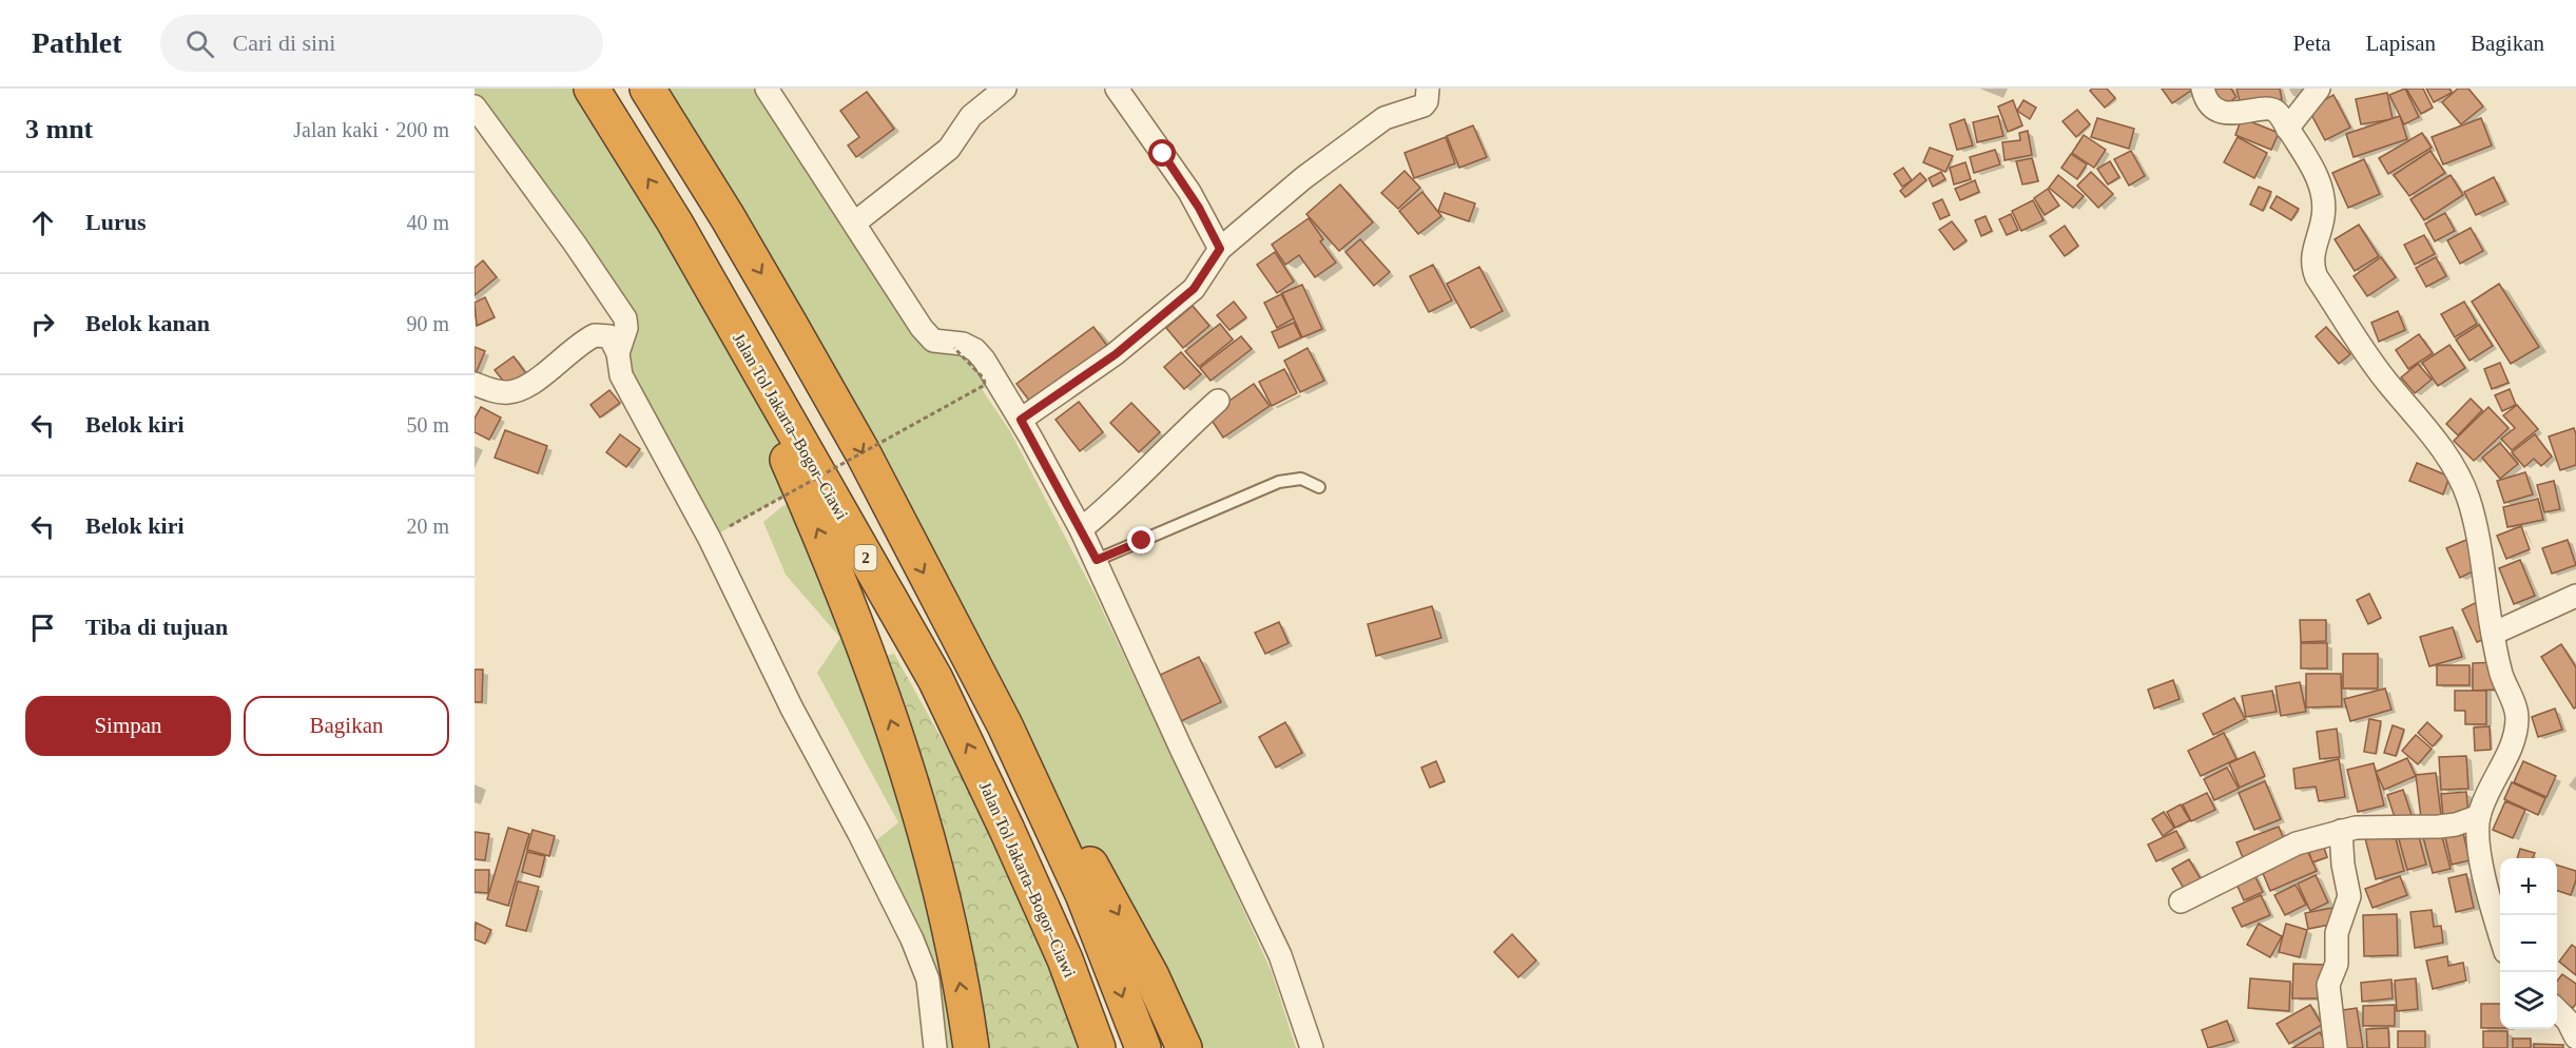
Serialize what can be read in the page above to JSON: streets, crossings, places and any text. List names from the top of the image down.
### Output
{
  "streets": {
    "highway": ["Jalan Tol Jakarta–Bogor–Ciawi", "2"]
  },
  "page": {
    "header": "Pathlet",
    "search": "Cari di sini",
    "nav": ["Peta", "Lapisan", "Bagikan"],
    "heading": ["3 mnt", "Jalan kaki · 200 m"],
    "list": [
      ["Lurus", "40 m"],
      ["Belok kanan", "90 m"],
      ["Belok kiri", "50 m"],
      ["Belok kiri", "20 m"],
      "Tiba di tujuan"
    ],
    "buttons": ["Simpan", "Bagikan"],
    "map_buttons": ["+", "−"]
  }
}
